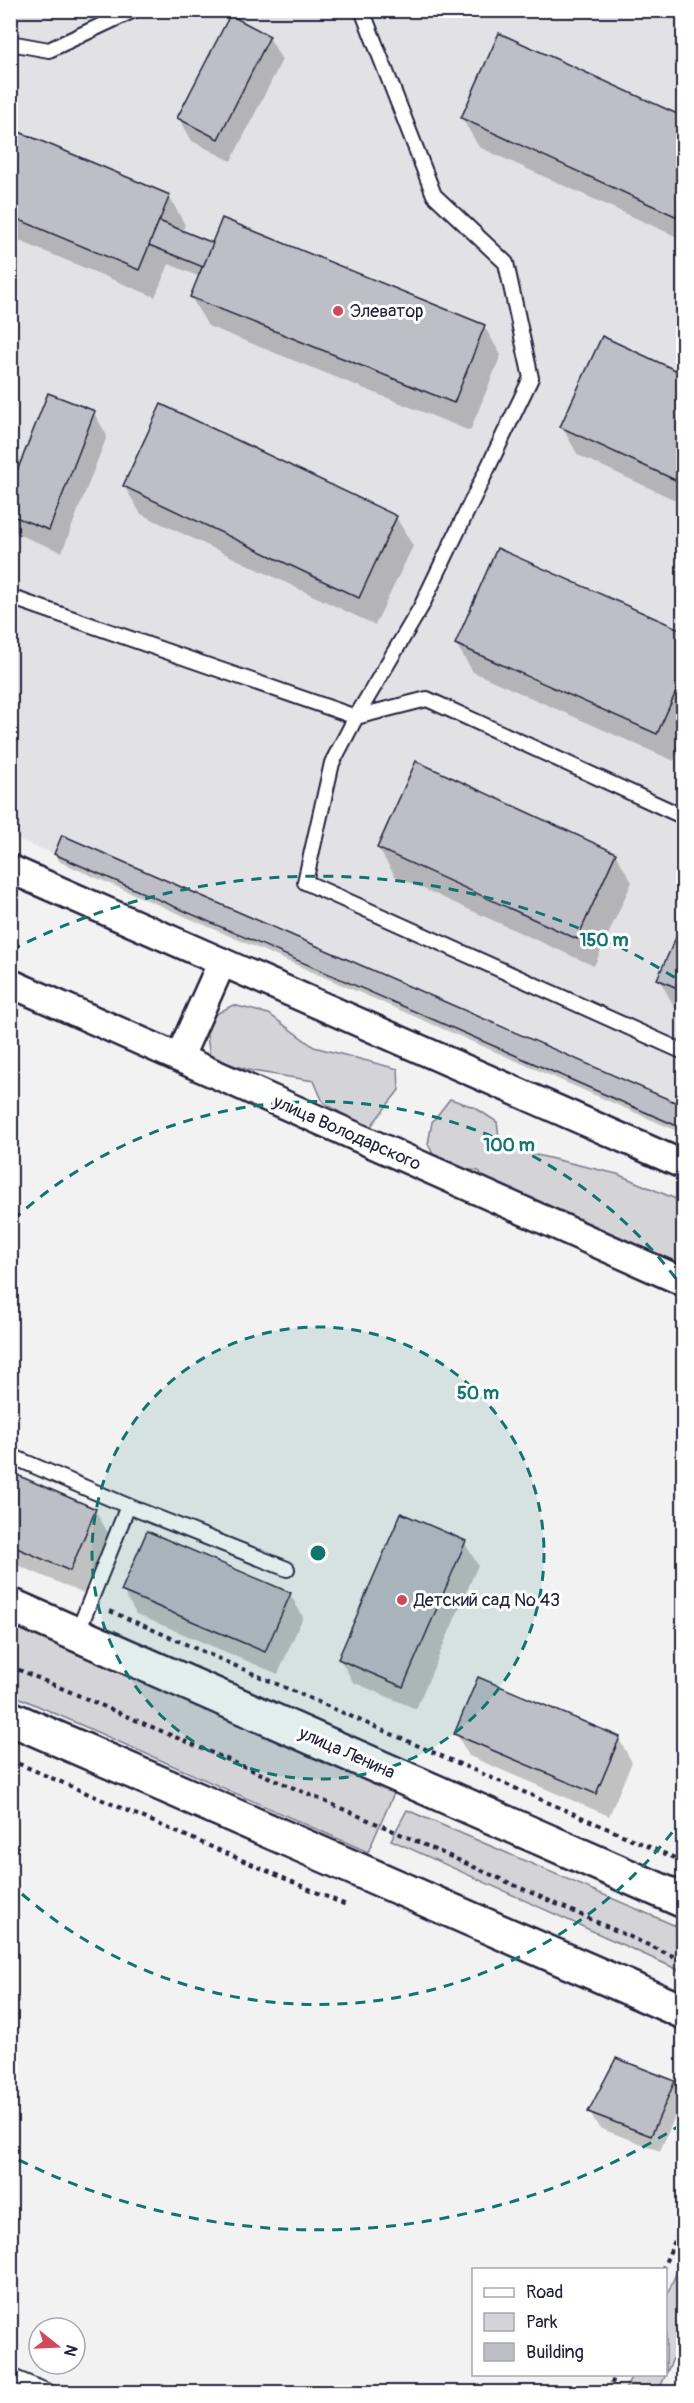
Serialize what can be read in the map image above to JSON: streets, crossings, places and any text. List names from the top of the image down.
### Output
{
  "streets": {
    "street": ["улица Володарского", "улица Ленина"]
  },
  "places": ["Элеватор", "Детский сад № 43"],
  "legend": ["Road", "Park", "Building"],
  "north": "right",
  "rings": ["150 m", "100 m", "50 m"]
}
